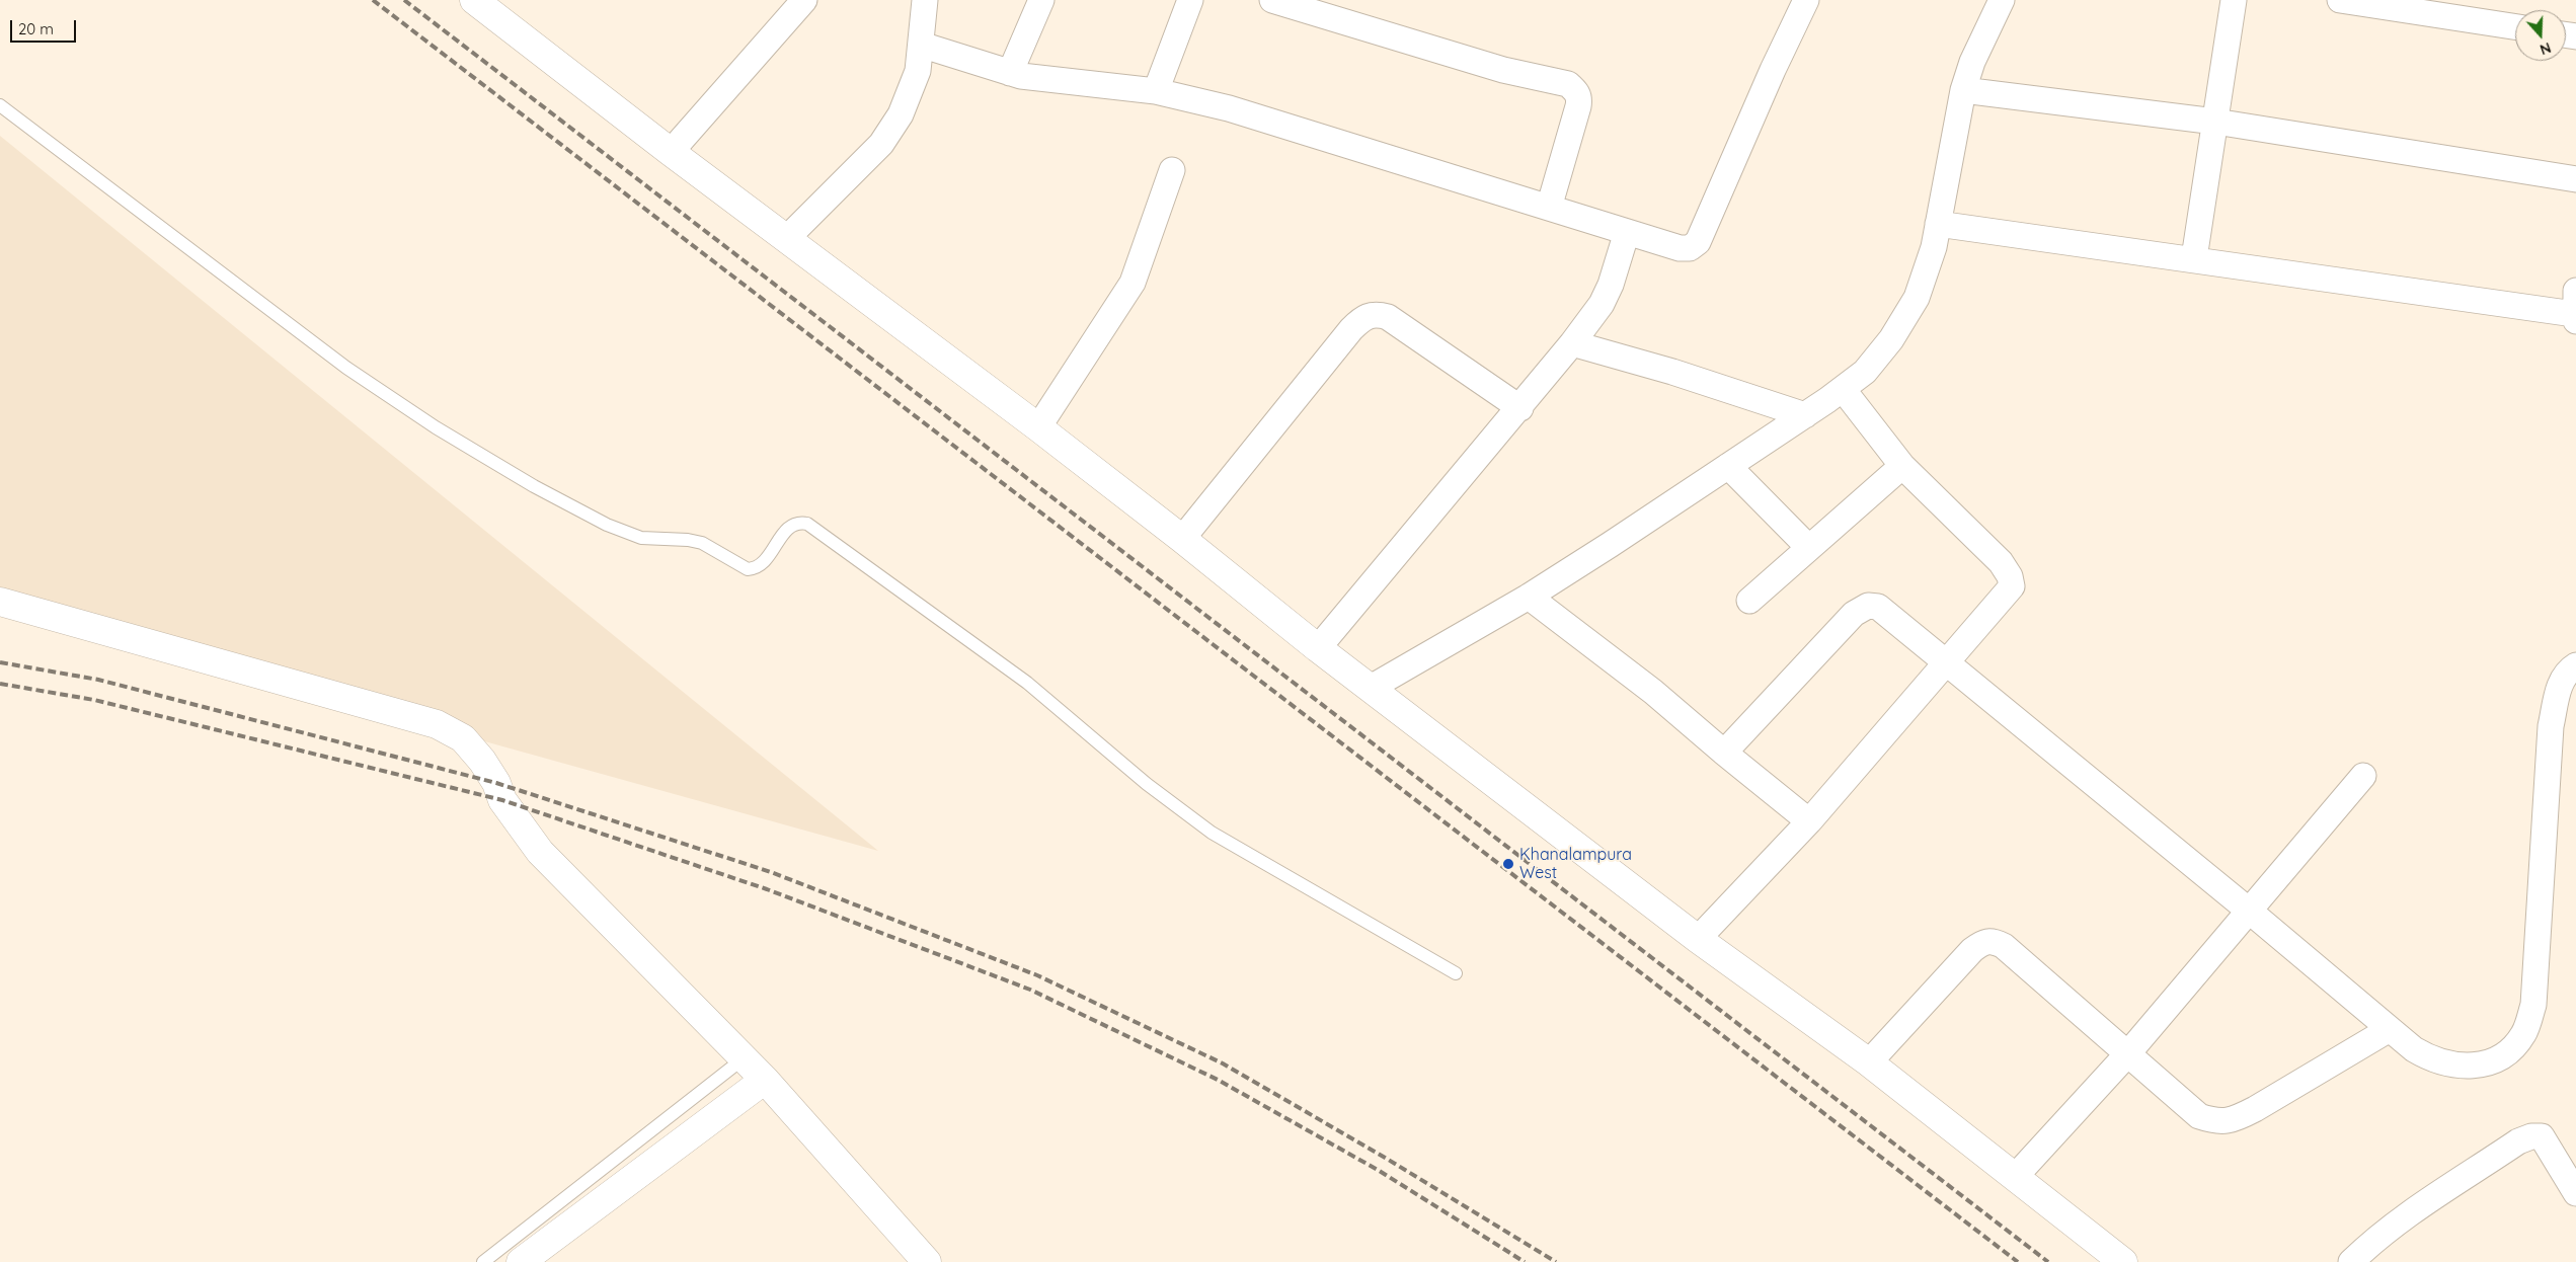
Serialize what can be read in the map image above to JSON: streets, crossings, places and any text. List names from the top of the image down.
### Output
{
  "places": ["Khanalampura West"],
  "scale_bar": "20 m",
  "north": "bottom"
}
